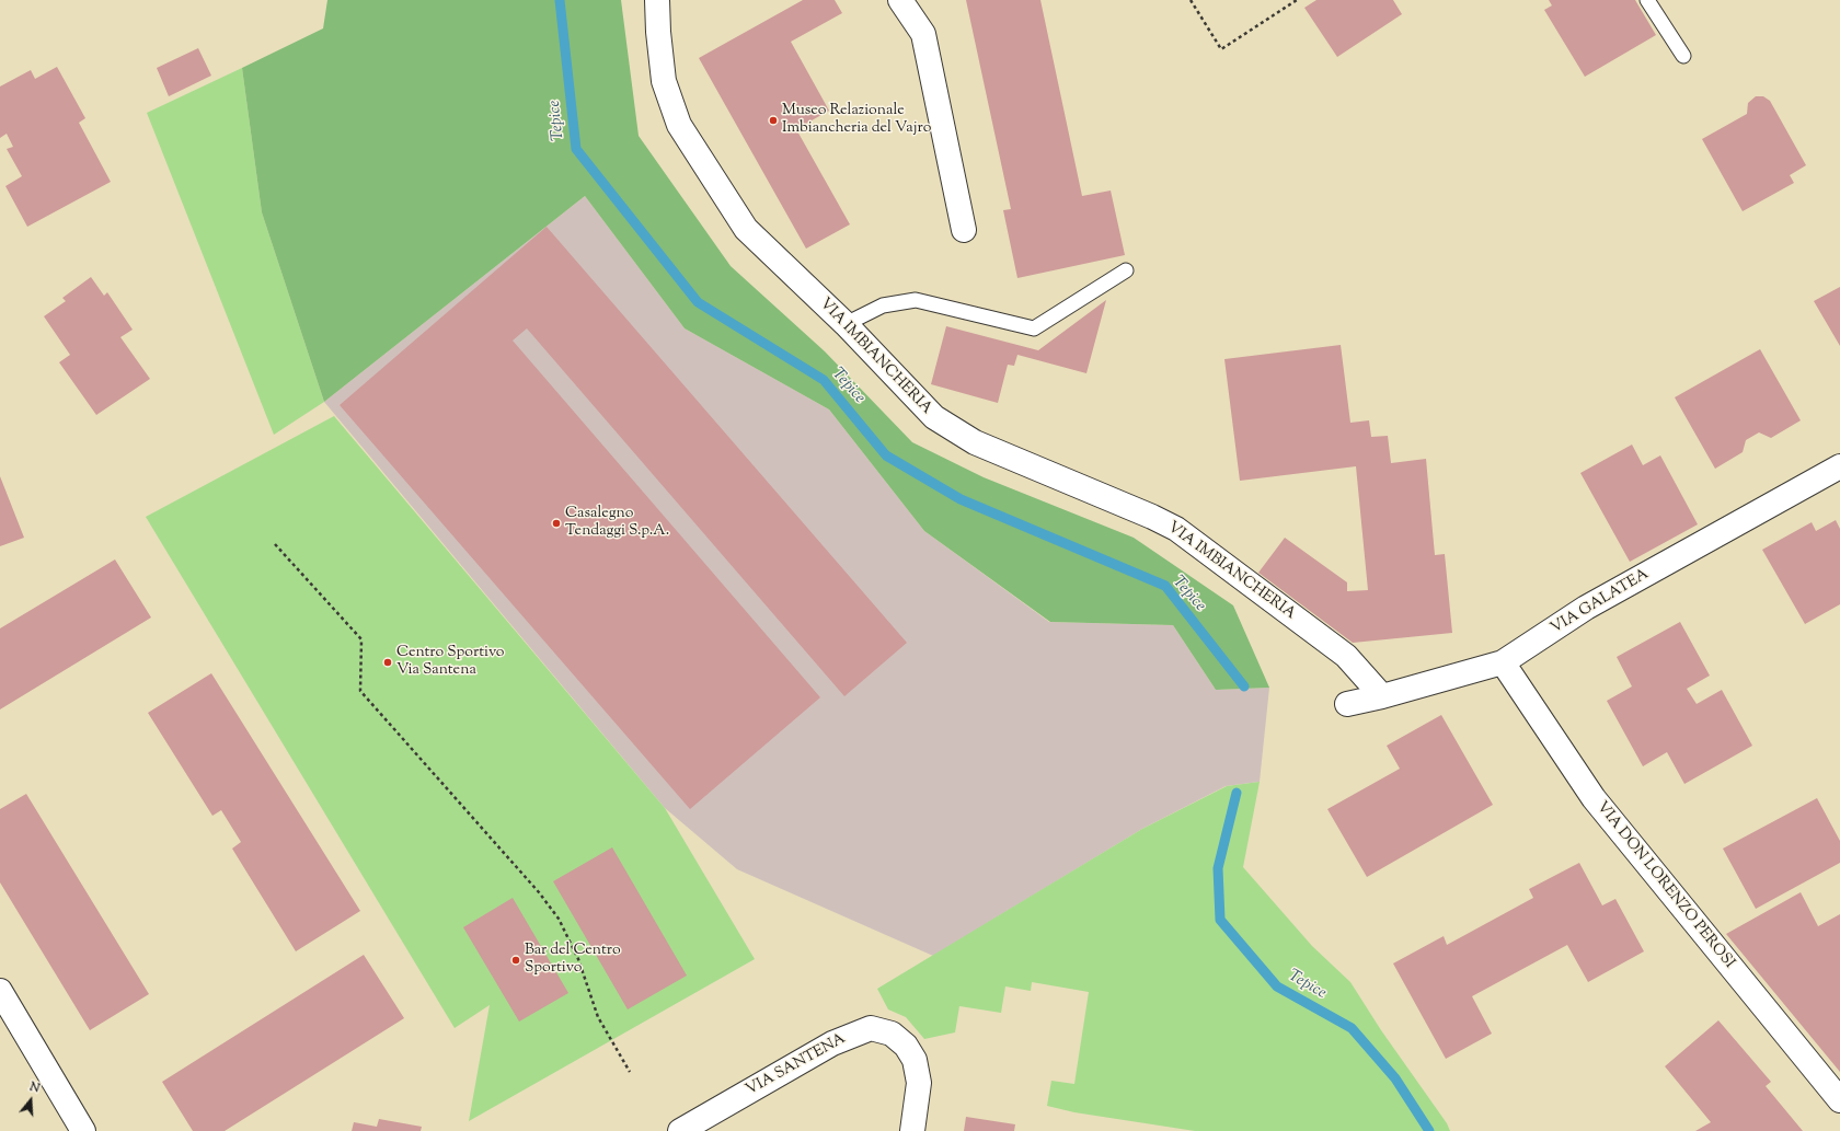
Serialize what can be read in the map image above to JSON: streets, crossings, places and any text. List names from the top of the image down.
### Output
{
  "streets": {
    "street": [
      "VIA IMBIANCHERIA",
      "VIA GALATEA",
      "VIA DON LORENZO PEROSI",
      "VIA SANTENA"
    ]
  },
  "crossings": [
    ["VIA IMBIANCHERIA", "VIA GALATEA"],
    ["VIA GALATEA", "VIA DON LORENZO PEROSI"]
  ],
  "water": ["Tepice"],
  "places": [
    "Museo Relazionale Imbiancheria del Vajro",
    "Casalegno Tendaggi S.p.A.",
    "Centro Sportivo Via Santena",
    "Bar del Centro Sportivo"
  ],
  "north": "top"
}
